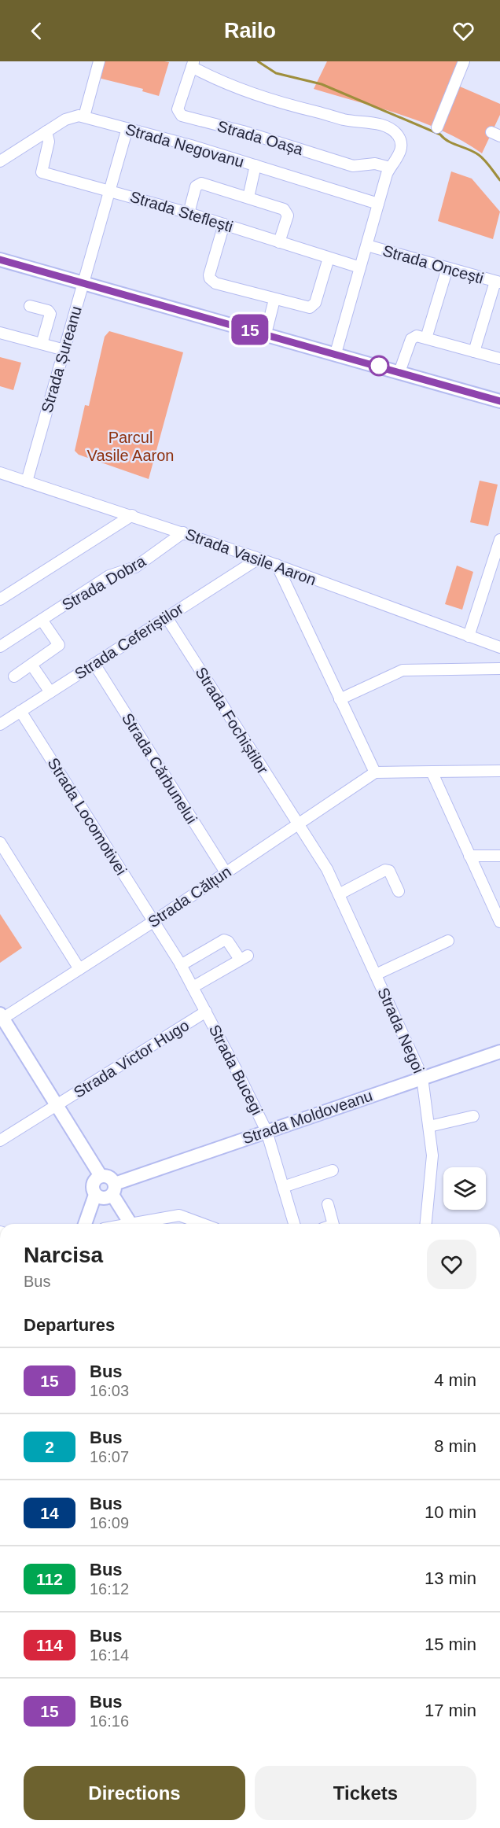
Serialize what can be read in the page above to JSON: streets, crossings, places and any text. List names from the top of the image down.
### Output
{
  "streets": {
    "main road": ["Strada Moldoveanu"],
    "street": [
      "Strada Oașa",
      "Strada Negovanu",
      "Strada Steflești",
      "Strada Oncești",
      "Strada Șureanu",
      "Strada Vasile Aaron",
      "Strada Dobra",
      "Strada Ceferiștilor",
      "Strada Fochiștilor",
      "Strada Cărbunelui",
      "Strada Locomotivei",
      "Strada Călțun",
      "Strada Negoi",
      "Strada Victor Hugo",
      "Strada Bucegi"
    ]
  },
  "crossings": [
    ["Strada Negovanu", "Strada Steflești"],
    ["Strada Negovanu", "Strada Șureanu"],
    ["Strada Steflești", "Strada Șureanu"],
    ["Strada Șureanu", "Strada Vasile Aaron"],
    ["Strada Vasile Aaron", "Strada Dobra"],
    ["Strada Vasile Aaron", "Strada Ceferiștilor"],
    ["Strada Ceferiștilor", "Strada Fochiștilor"],
    ["Strada Ceferiștilor", "Strada Cărbunelui"],
    ["Strada Ceferiștilor", "Strada Locomotivei"],
    ["Strada Fochiștilor", "Strada Călțun"],
    ["Strada Fochiștilor", "Strada Negoi"],
    ["Strada Cărbunelui", "Strada Călțun"],
    ["Strada Locomotivei", "Strada Călțun"],
    ["Strada Locomotivei", "Strada Bucegi"],
    ["Strada Călțun", "Strada Negoi"],
    ["Strada Călțun", "Strada Bucegi"],
    ["Strada Negoi", "Strada Moldoveanu"],
    ["Strada Victor Hugo", "Strada Bucegi"],
    ["Strada Bucegi", "Strada Moldoveanu"]
  ],
  "parks": ["Parcul Vasile Aaron"],
  "lines": ["bus line 15"],
  "page": {
    "header": "Railo",
    "on_map": "15",
    "heading": [
      ["Narcisa", "Bus"],
      "Departures"
    ],
    "list": [
      {
        "mark": "15",
        "name": "Bus",
        "note": "16:03",
        "value": "4 min"
      },
      {
        "mark": "2",
        "name": "Bus",
        "note": "16:07",
        "value": "8 min"
      },
      {
        "mark": "14",
        "name": "Bus",
        "note": "16:09",
        "value": "10 min"
      },
      {
        "mark": "112",
        "name": "Bus",
        "note": "16:12",
        "value": "13 min"
      },
      {
        "mark": "114",
        "name": "Bus",
        "note": "16:14",
        "value": "15 min"
      },
      {
        "mark": "15",
        "name": "Bus",
        "note": "16:16",
        "value": "17 min"
      }
    ],
    "buttons": ["Directions", "Tickets"]
  }
}
